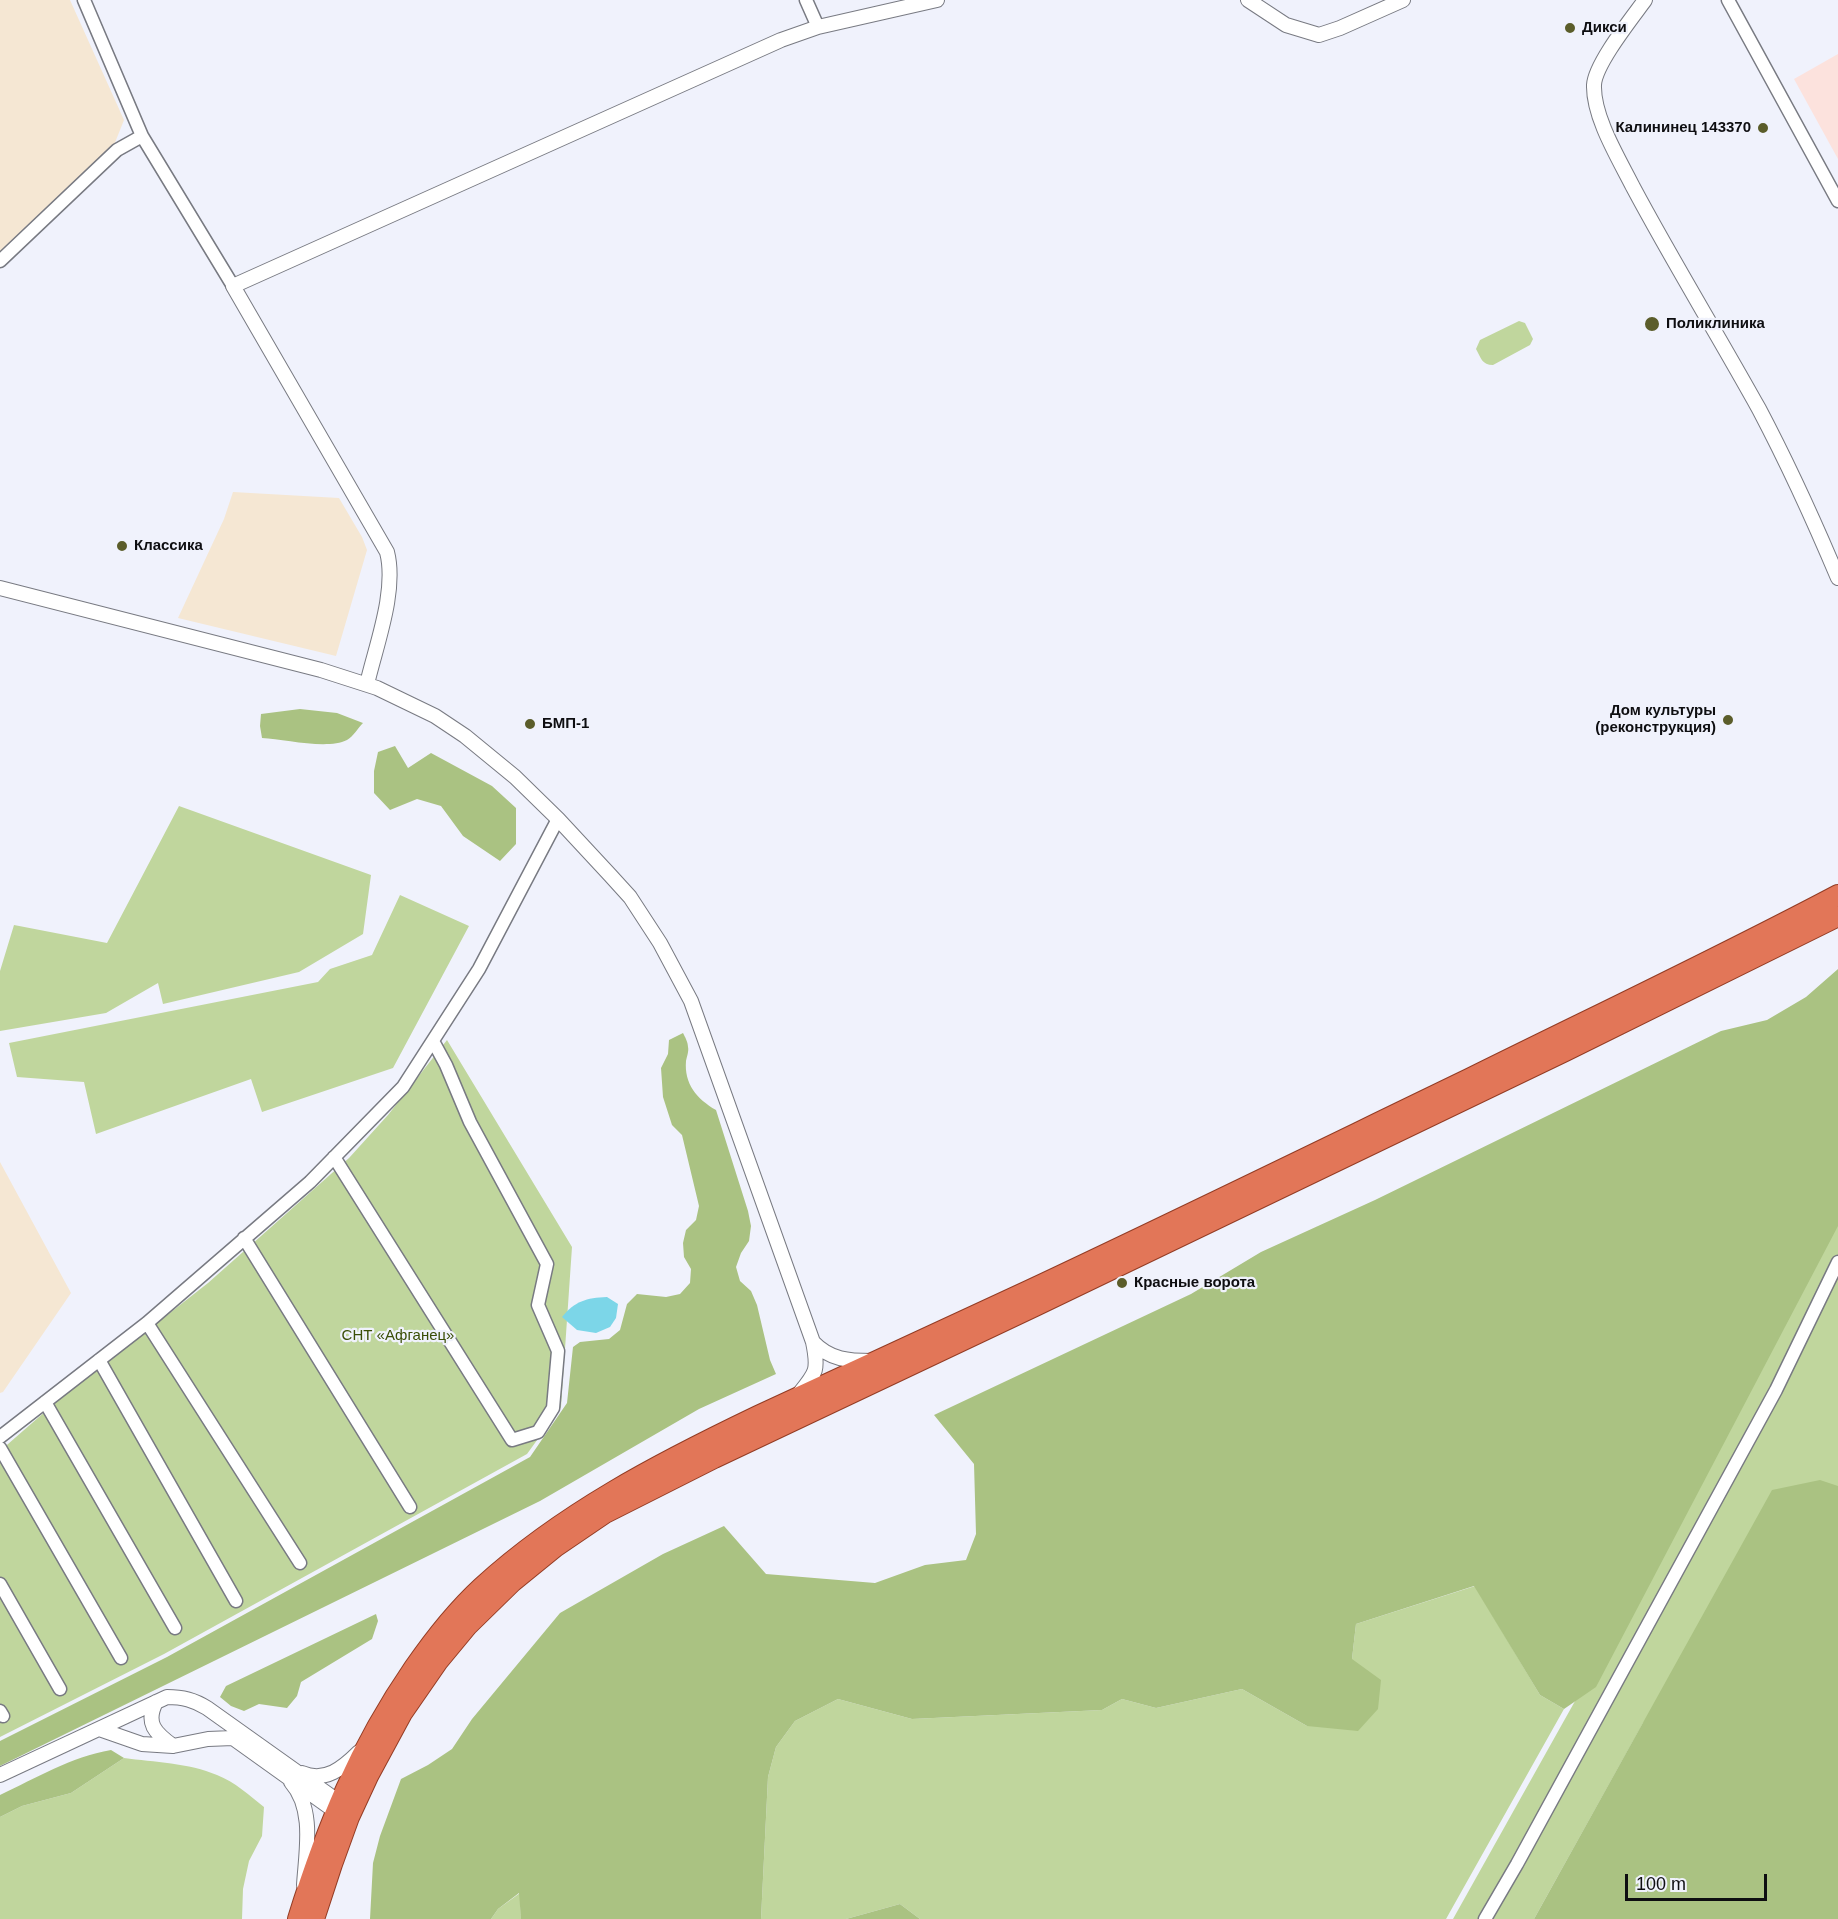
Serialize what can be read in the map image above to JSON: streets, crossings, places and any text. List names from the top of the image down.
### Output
{
  "parks": ["СНТ «Афганец»"],
  "places": [
    "Дикси",
    "Калининец 143370",
    "Поликлиника",
    "Классика",
    "Дом культуры (реконструкция)",
    "БМП-1",
    "Красные ворота"
  ],
  "scale_bar": "100 m"
}
